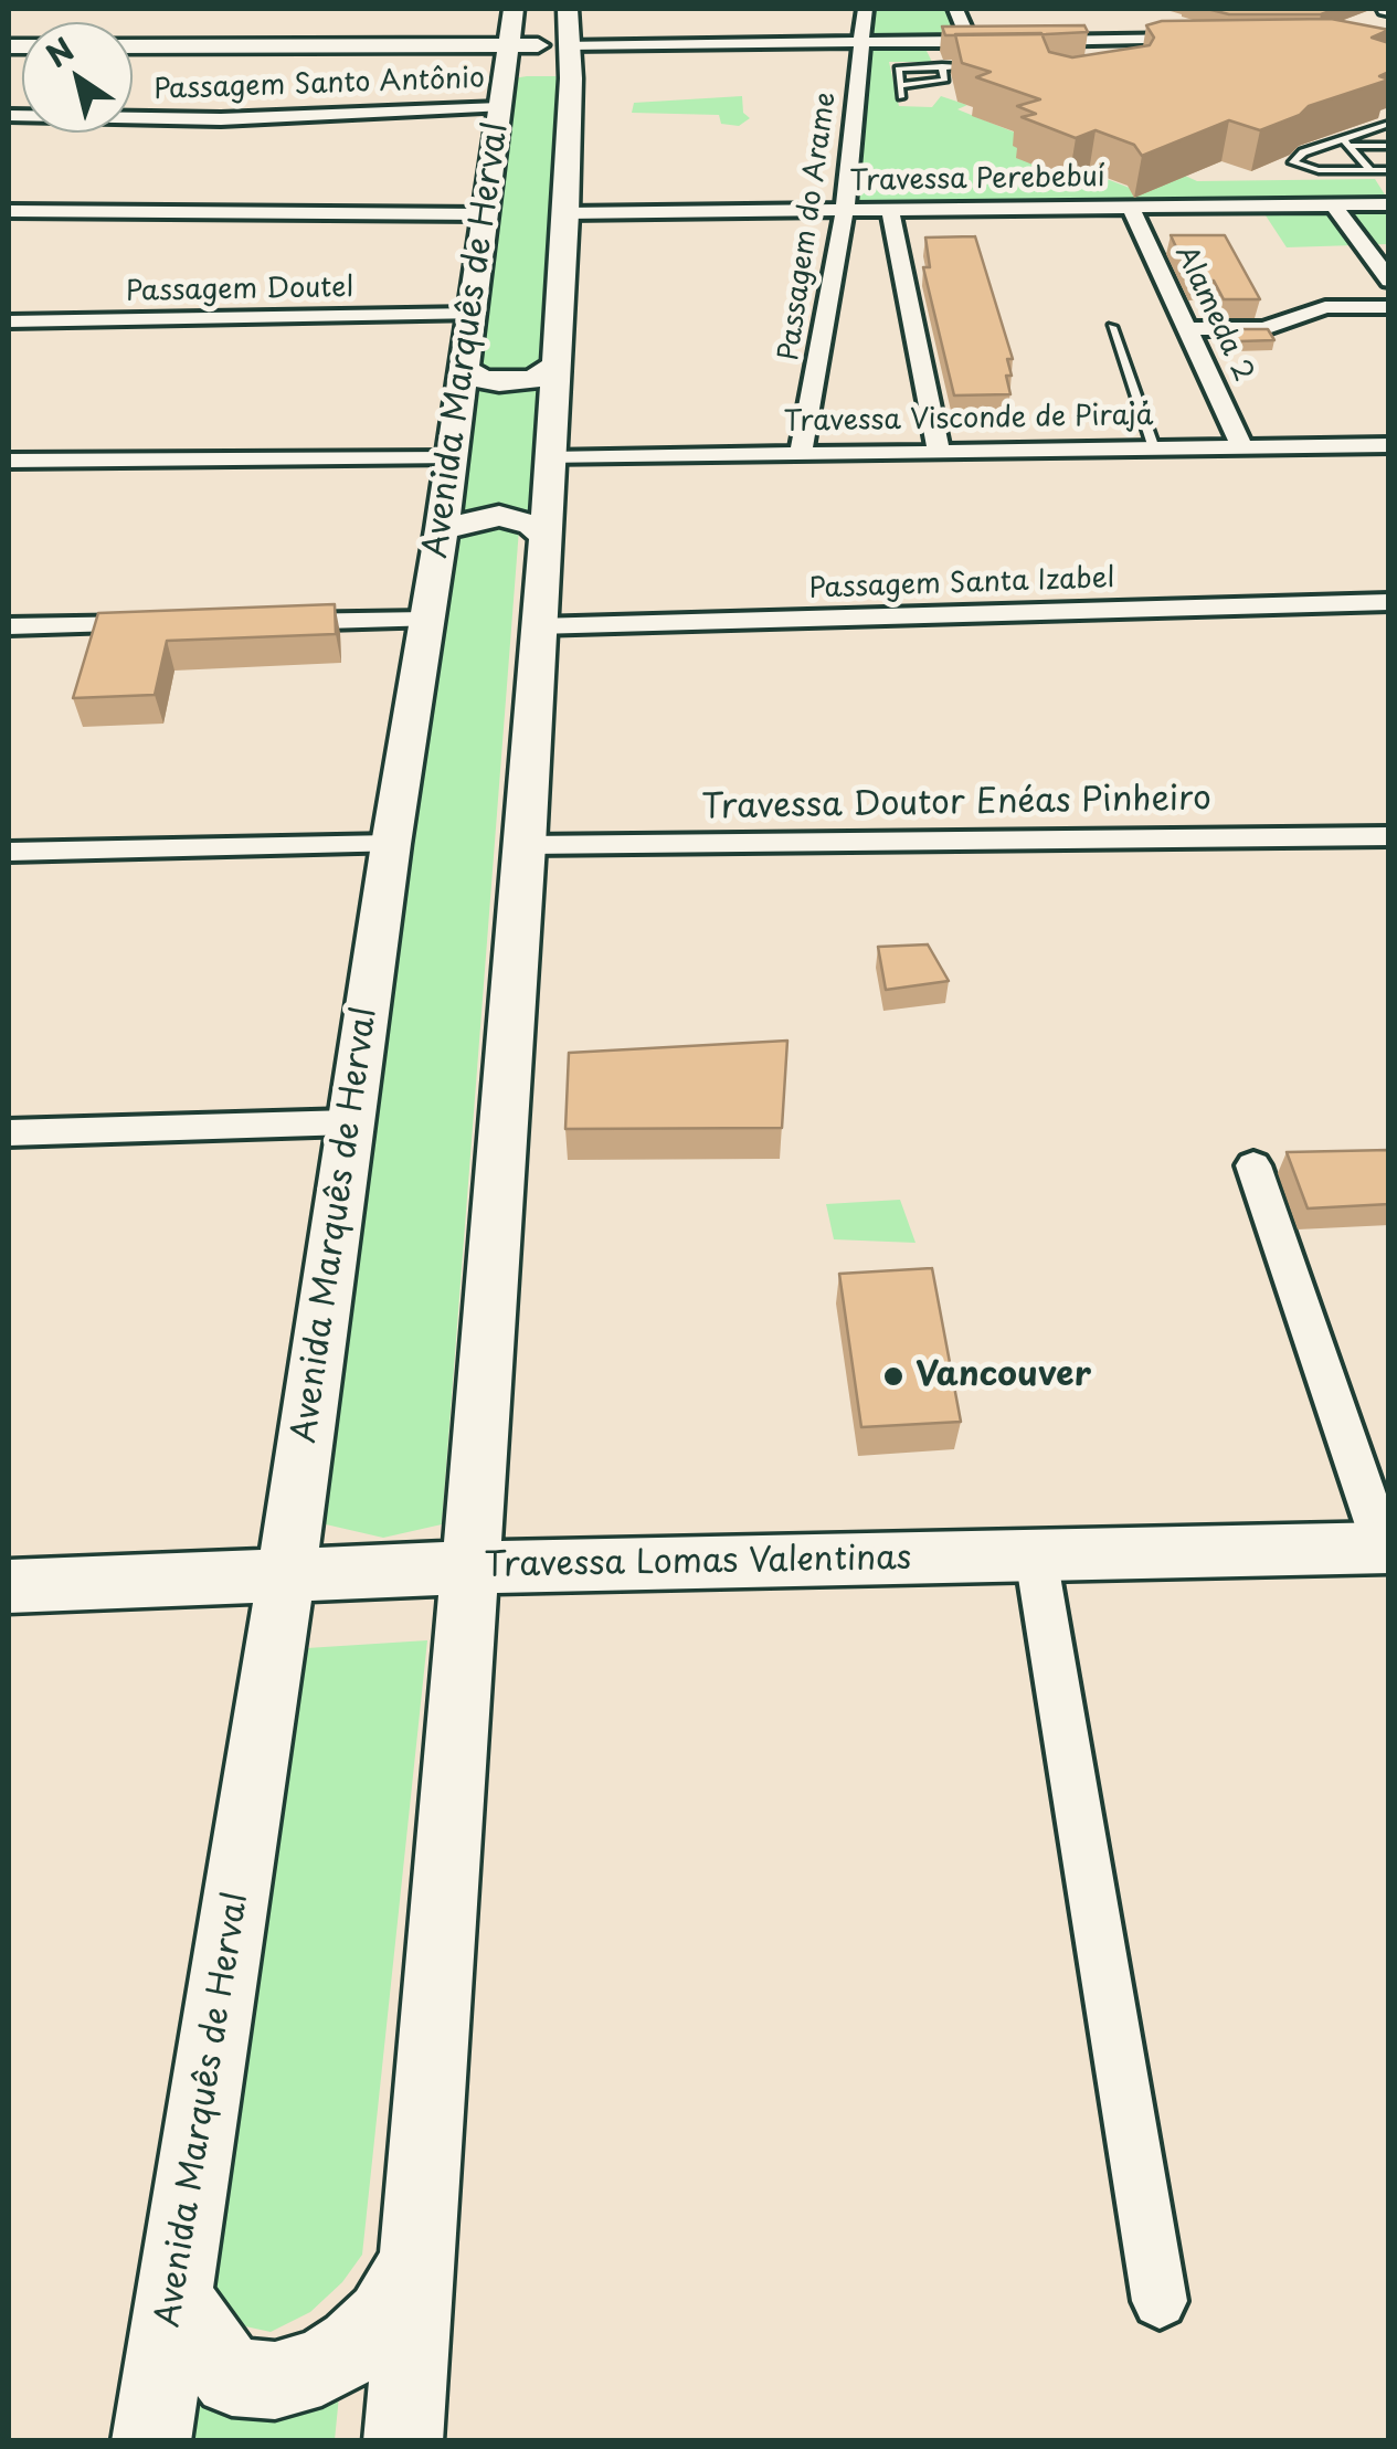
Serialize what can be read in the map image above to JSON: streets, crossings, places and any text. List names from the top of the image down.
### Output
{
  "streets": {
    "main road": ["Avenida Marquês de Herval", "Travessa Lomas Valentinas"],
    "street": [
      "Passagem Santo Antônio",
      "Travessa Perebebuí",
      "Passagem do Arame",
      "Passagem Doutel",
      "Alameda 2",
      "Travessa Visconde de Pirajá",
      "Passagem Santa Izabel",
      "Travessa Doutor Enéas Pinheiro"
    ]
  },
  "crossings": [
    ["Passagem Santo Antônio", "Passagem do Arame"],
    ["Passagem Santo Antônio", "Avenida Marquês de Herval"],
    ["Travessa Perebebuí", "Passagem do Arame"],
    ["Travessa Perebebuí", "Alameda 2"],
    ["Passagem do Arame", "Travessa Visconde de Pirajá"],
    ["Passagem Doutel", "Avenida Marquês de Herval"],
    ["Alameda 2", "Travessa Visconde de Pirajá"],
    ["Avenida Marquês de Herval", "Travessa Lomas Valentinas"]
  ],
  "places": ["Vancouver"],
  "north": "top left"
}
